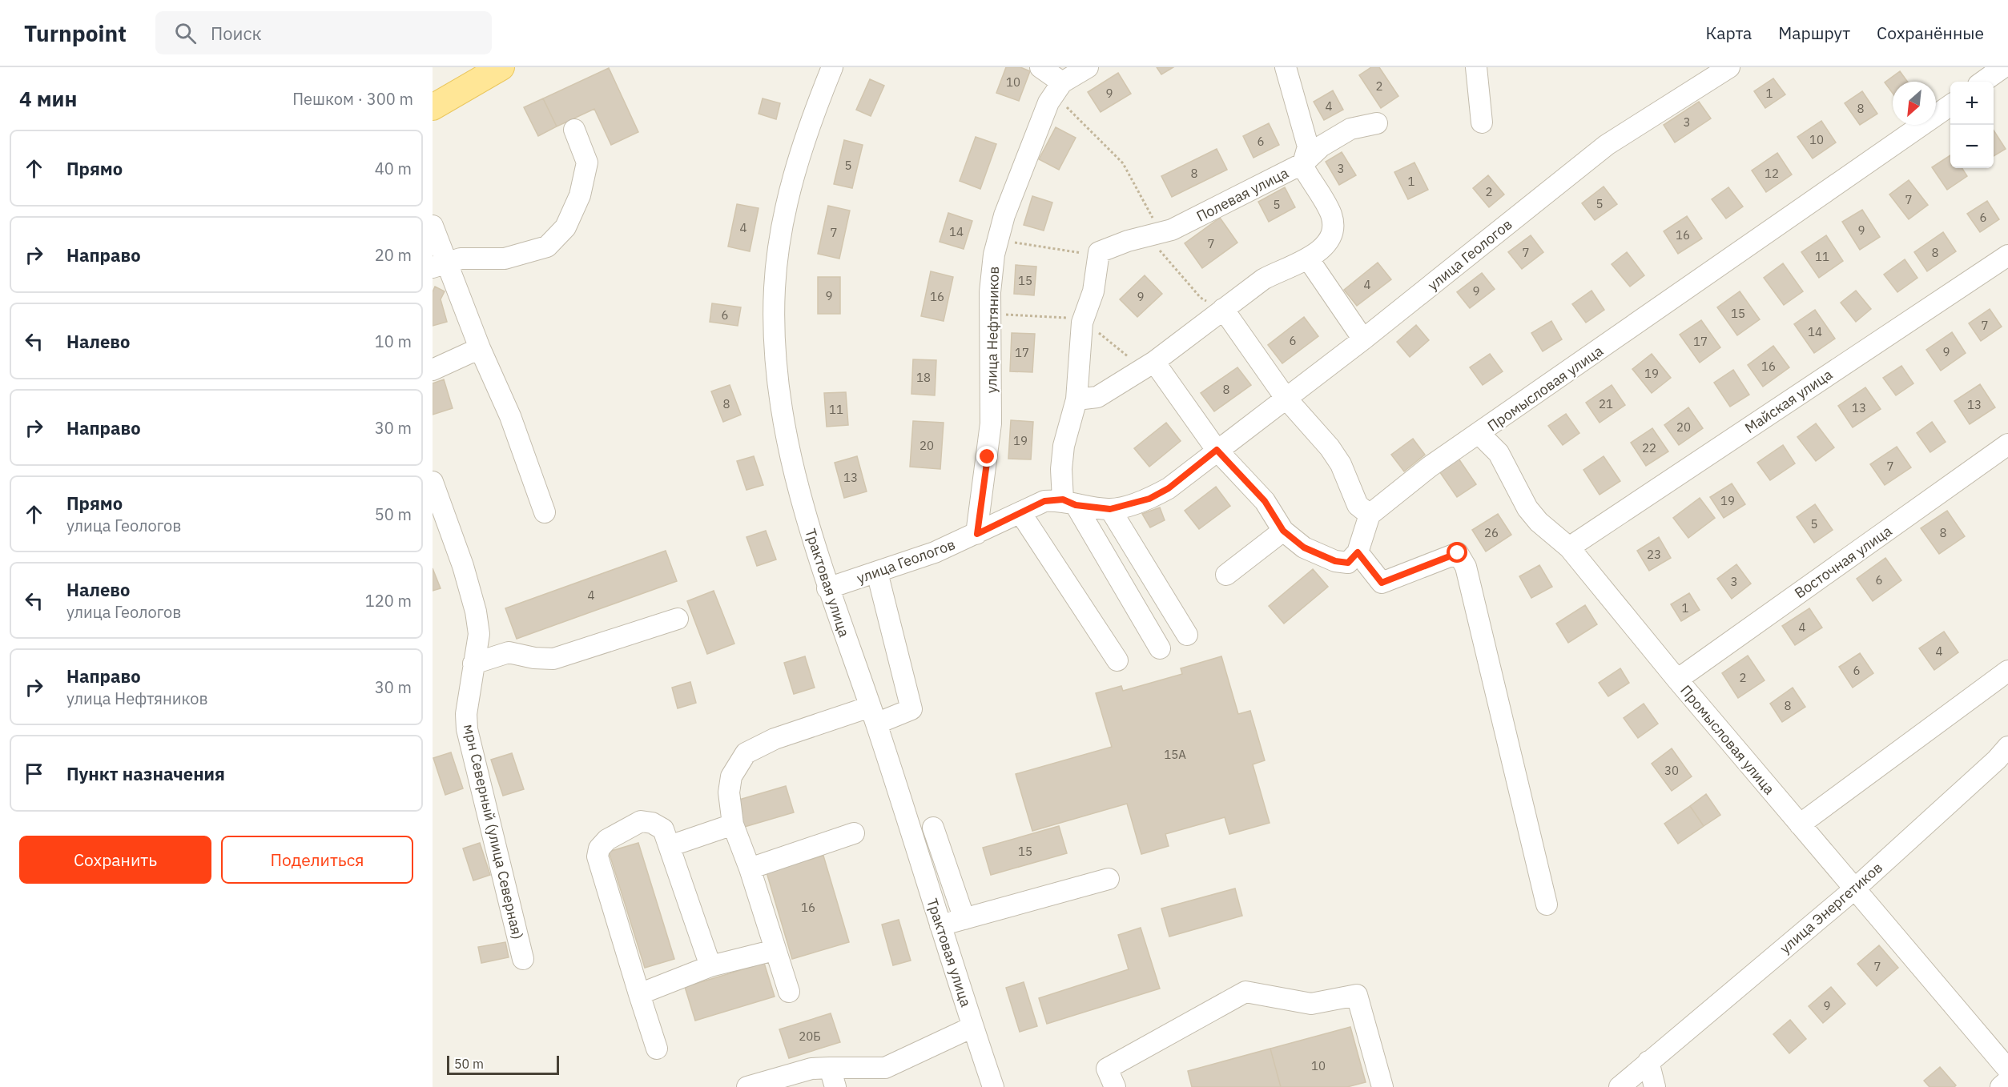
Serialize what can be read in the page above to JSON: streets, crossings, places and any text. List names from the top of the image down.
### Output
{
  "streets": {
    "street": [
      "Полевая улица",
      "улица Геологов",
      "улица Нефтяников",
      "Промысловая улица",
      "Майская улица",
      "Восточная улица",
      "Трактовая улица",
      "мрн Северный (улица Северная)",
      "улица Энергетиков"
    ]
  },
  "crossings": [
    ["улица Геологов", "улица Нефтяников"],
    ["улица Геологов", "Трактовая улица"],
    ["Промысловая улица", "Майская улица"],
    ["Промысловая улица", "Восточная улица"],
    ["Промысловая улица", "улица Энергетиков"]
  ],
  "house_numbers": [
    "10",
    "2",
    "9",
    "1",
    "4",
    "8",
    "3",
    "10",
    "6",
    "5",
    "3",
    "8",
    "12",
    "1",
    "2",
    "7",
    "5",
    "5",
    "6",
    "4",
    "9",
    "14",
    "7",
    "16",
    "7",
    "7",
    "8",
    "11",
    "15",
    "4",
    "9",
    "9",
    "16",
    "9",
    "15",
    "6",
    "7",
    "14",
    "6",
    "17",
    "9",
    "17",
    "16",
    "19",
    "18",
    "8",
    "8",
    "21",
    "13",
    "13",
    "11",
    "20",
    "19",
    "20",
    "22",
    "7",
    "13",
    "19",
    "5",
    "26",
    "8",
    "23",
    "6",
    "3",
    "4",
    "1",
    "4",
    "4",
    "6",
    "2",
    "8",
    "15А",
    "30",
    "15",
    "16",
    "7",
    "9",
    "20Б",
    "10"
  ],
  "scale_bar": "50 m",
  "north": "bottom left",
  "page": {
    "header": "Turnpoint",
    "search": "Поиск",
    "nav": ["Карта", "Маршрут", "Сохранённые"],
    "heading": ["4 мин", "Пешком · 300 m"],
    "map_buttons": ["+", "−"],
    "list": [
      ["Прямо", "40 m"],
      ["Направо", "20 m"],
      ["Налево", "10 m"],
      ["Направо", "30 m"],
      ["Прямо", "улица Геологов", "50 m"],
      ["Налево", "улица Геологов", "120 m"],
      ["Направо", "улица Нефтяников", "30 m"],
      "Пункт назначения"
    ],
    "buttons": ["Сохранить", "Поделиться"],
    "scale": "50 m"
  }
}
